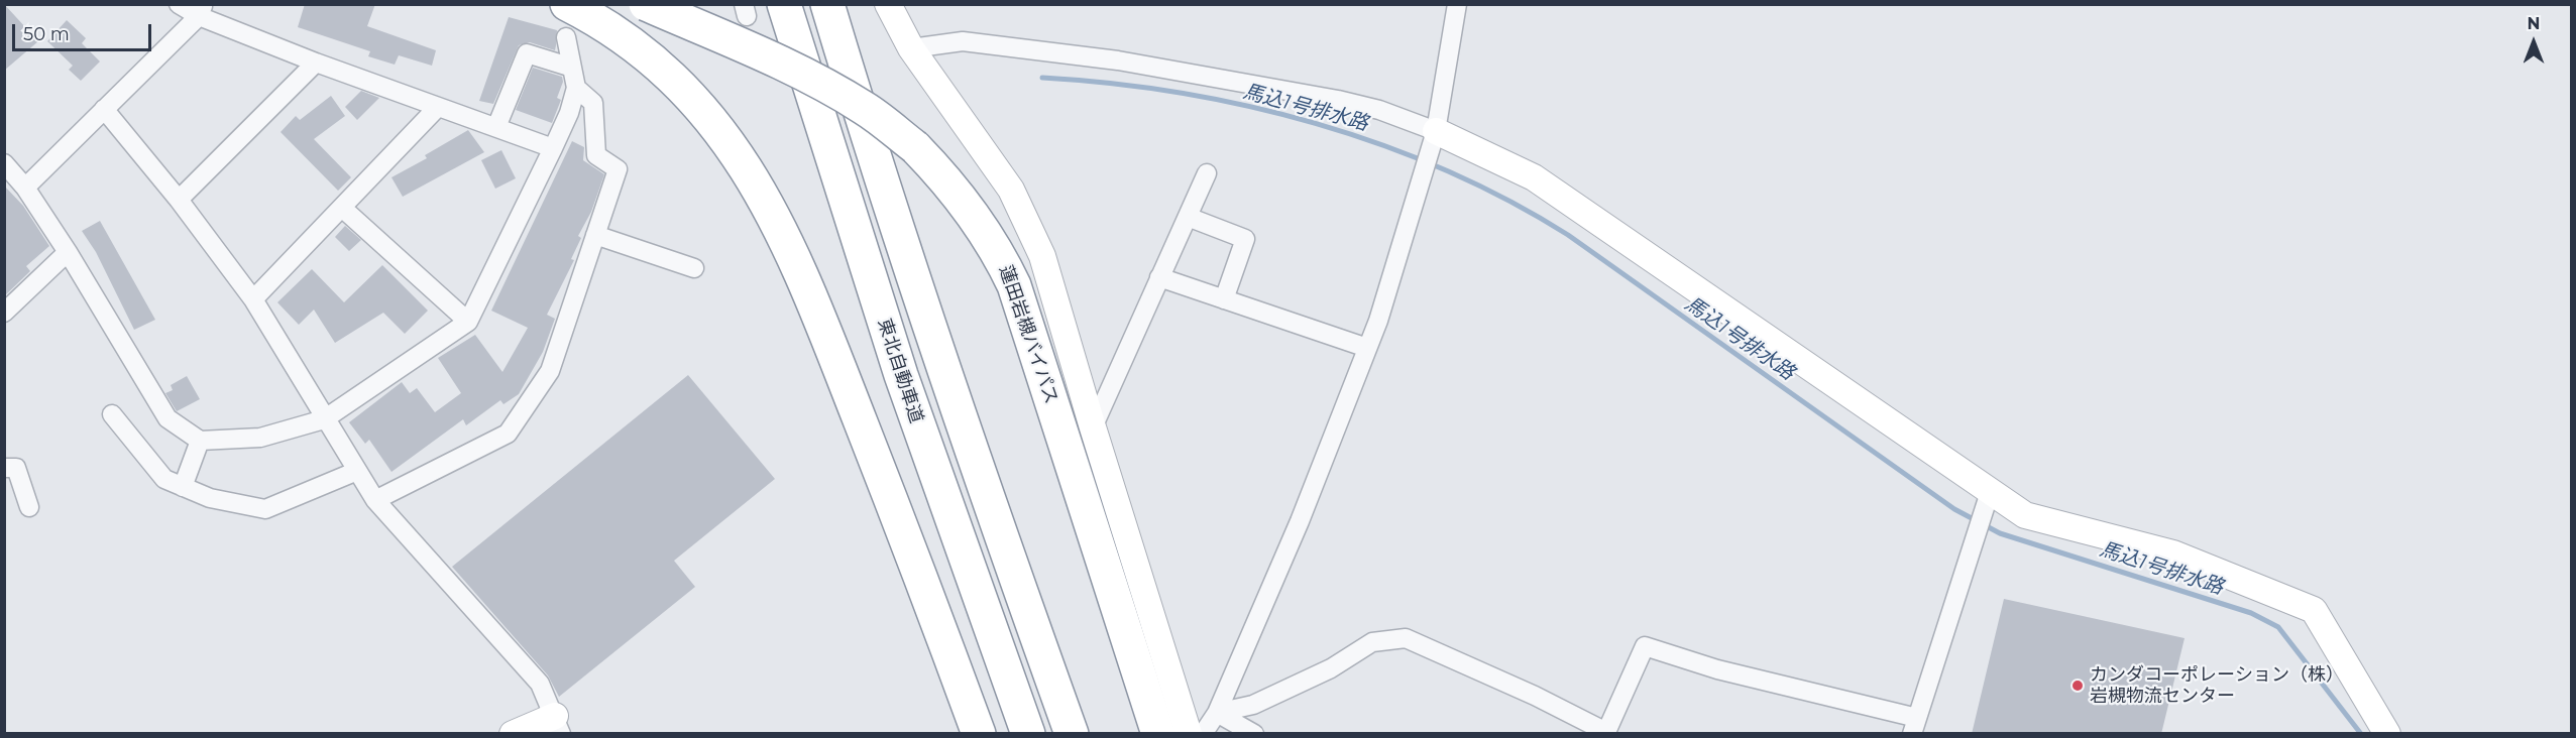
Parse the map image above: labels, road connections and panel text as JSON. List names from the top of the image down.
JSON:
{
  "streets": {
    "highway": ["蓮田岩槻バイパス", "東北自動車道"]
  },
  "water": ["馬込1号排水路"],
  "places": ["カンダコーポレーション（株） 岩槻物流センター"],
  "scale_bar": "50 m",
  "north": "top"
}
